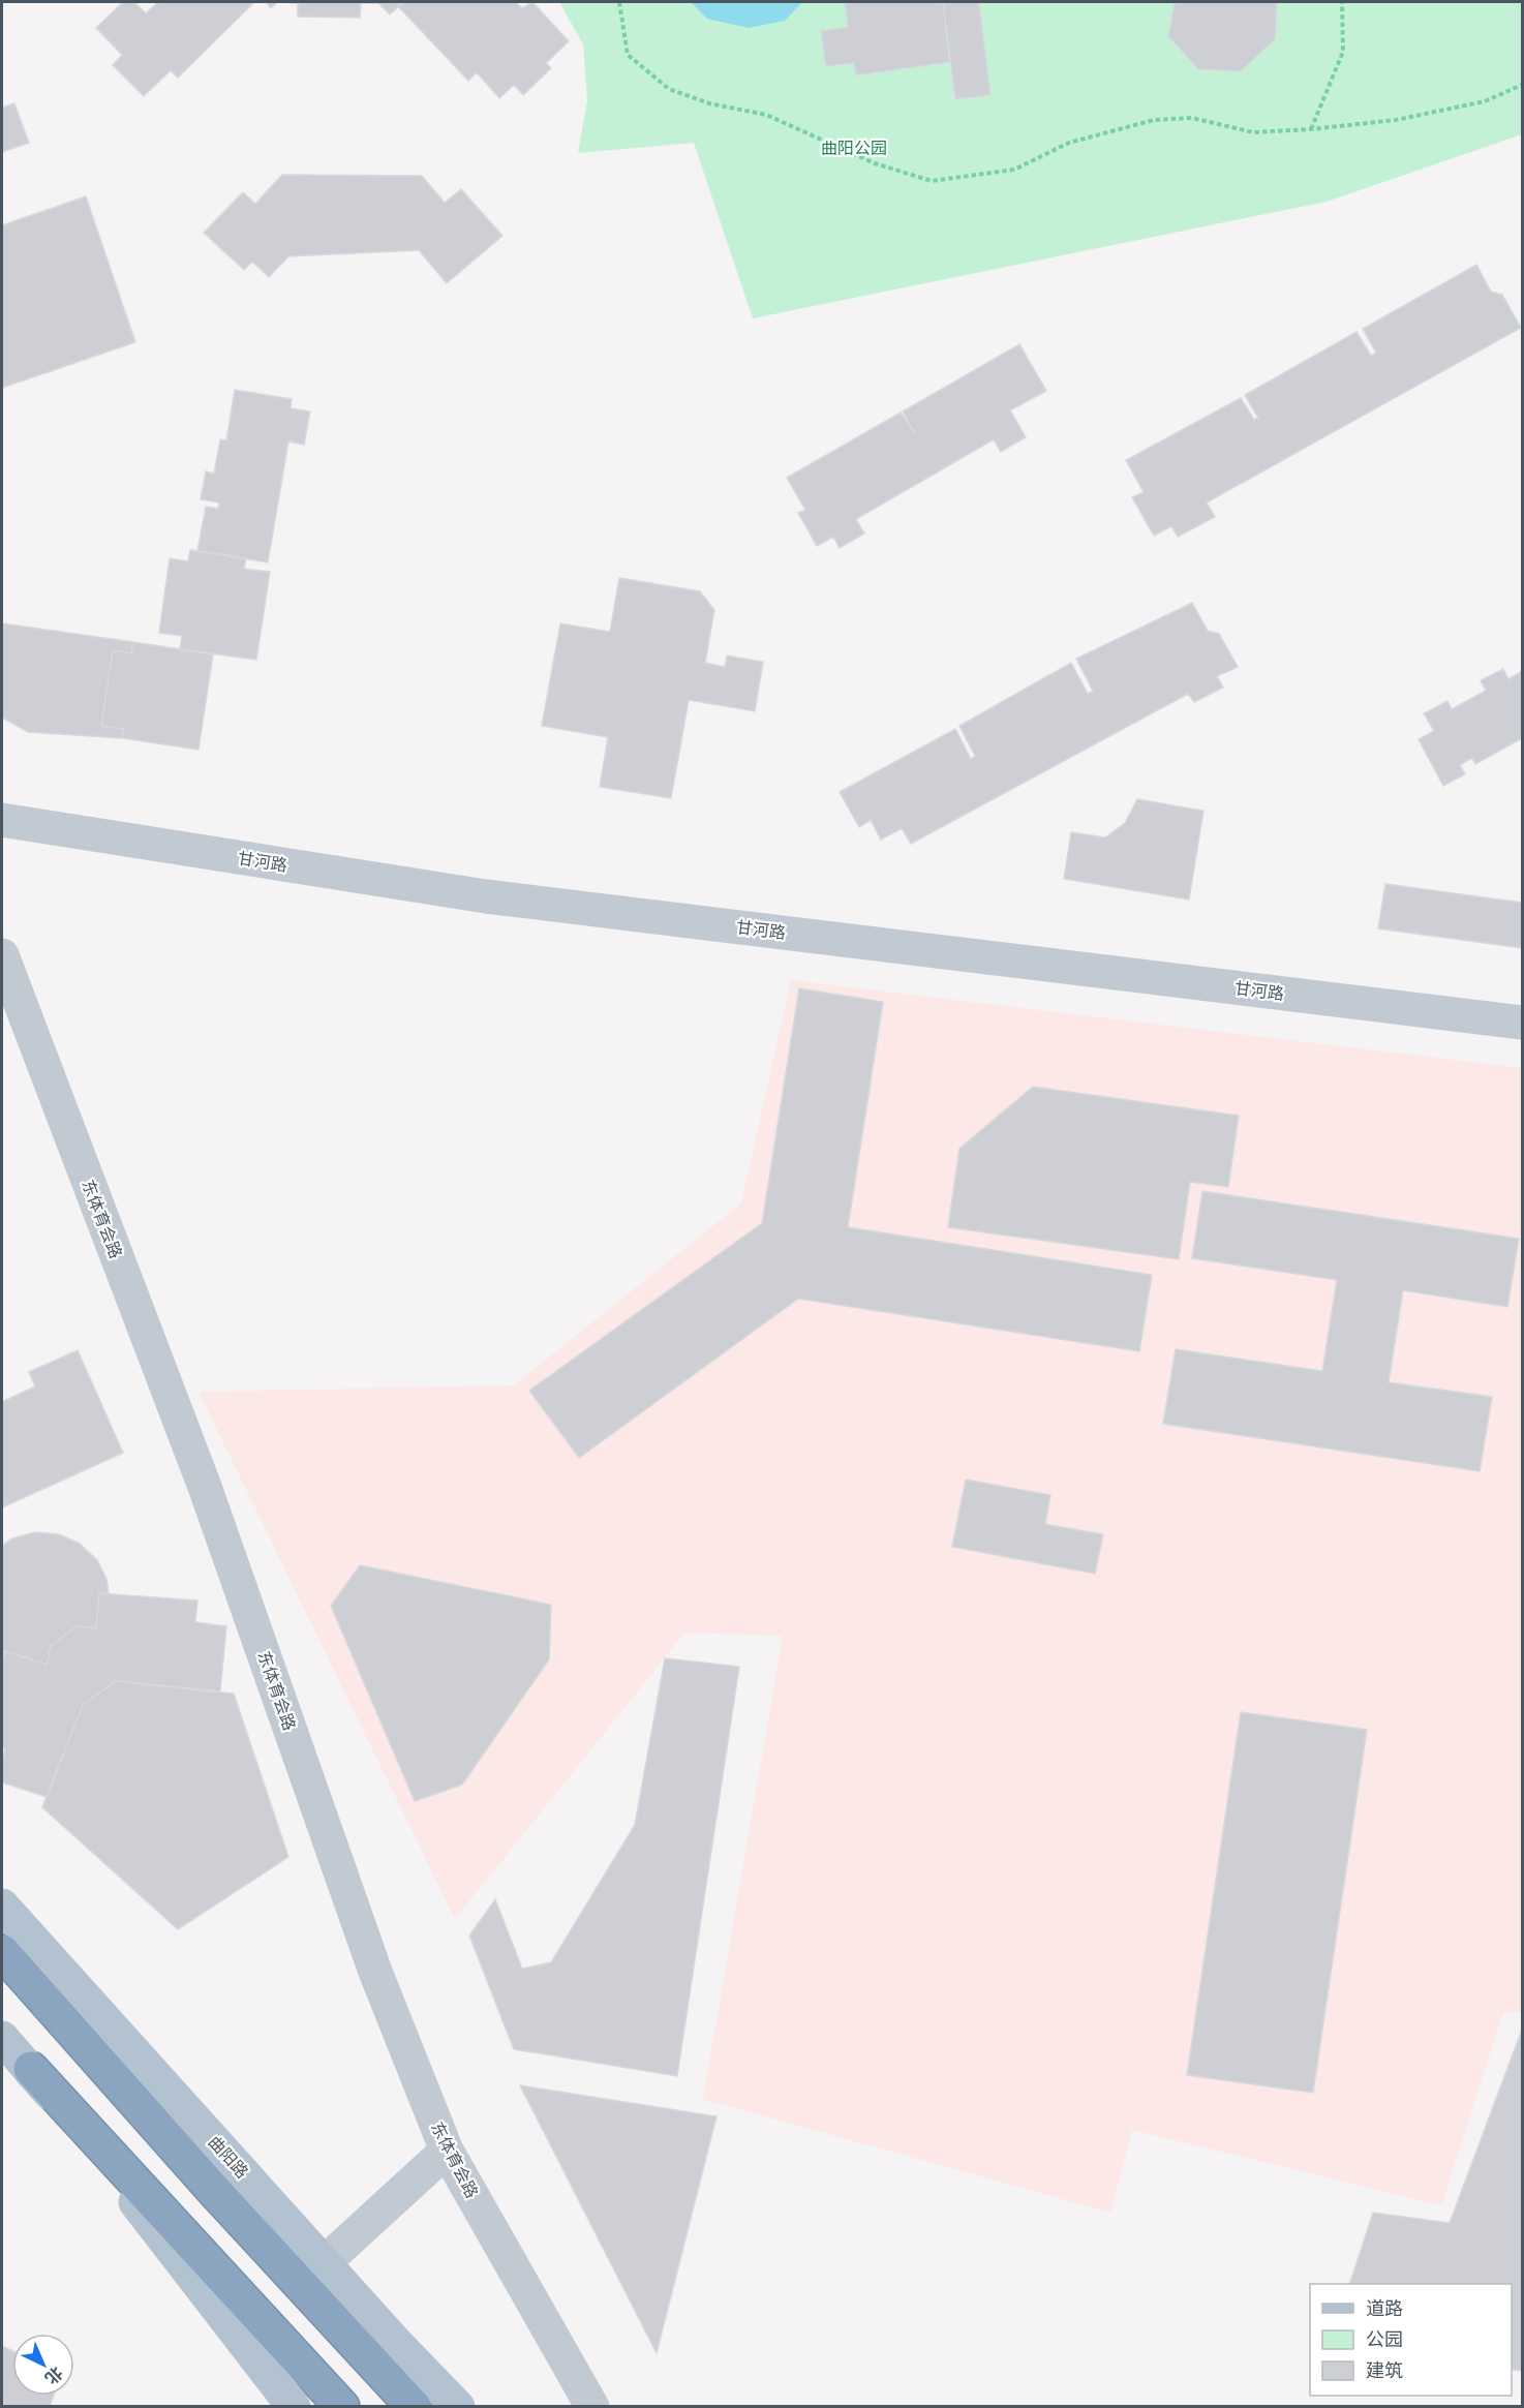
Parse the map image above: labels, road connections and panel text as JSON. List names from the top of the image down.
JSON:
{
  "streets": {
    "main road": ["曲阳路"],
    "street": ["甘河路", "东体育会路"]
  },
  "parks": ["曲阳公园"],
  "legend": ["道路", "公园", "建筑"],
  "north": "bottom right"
}
